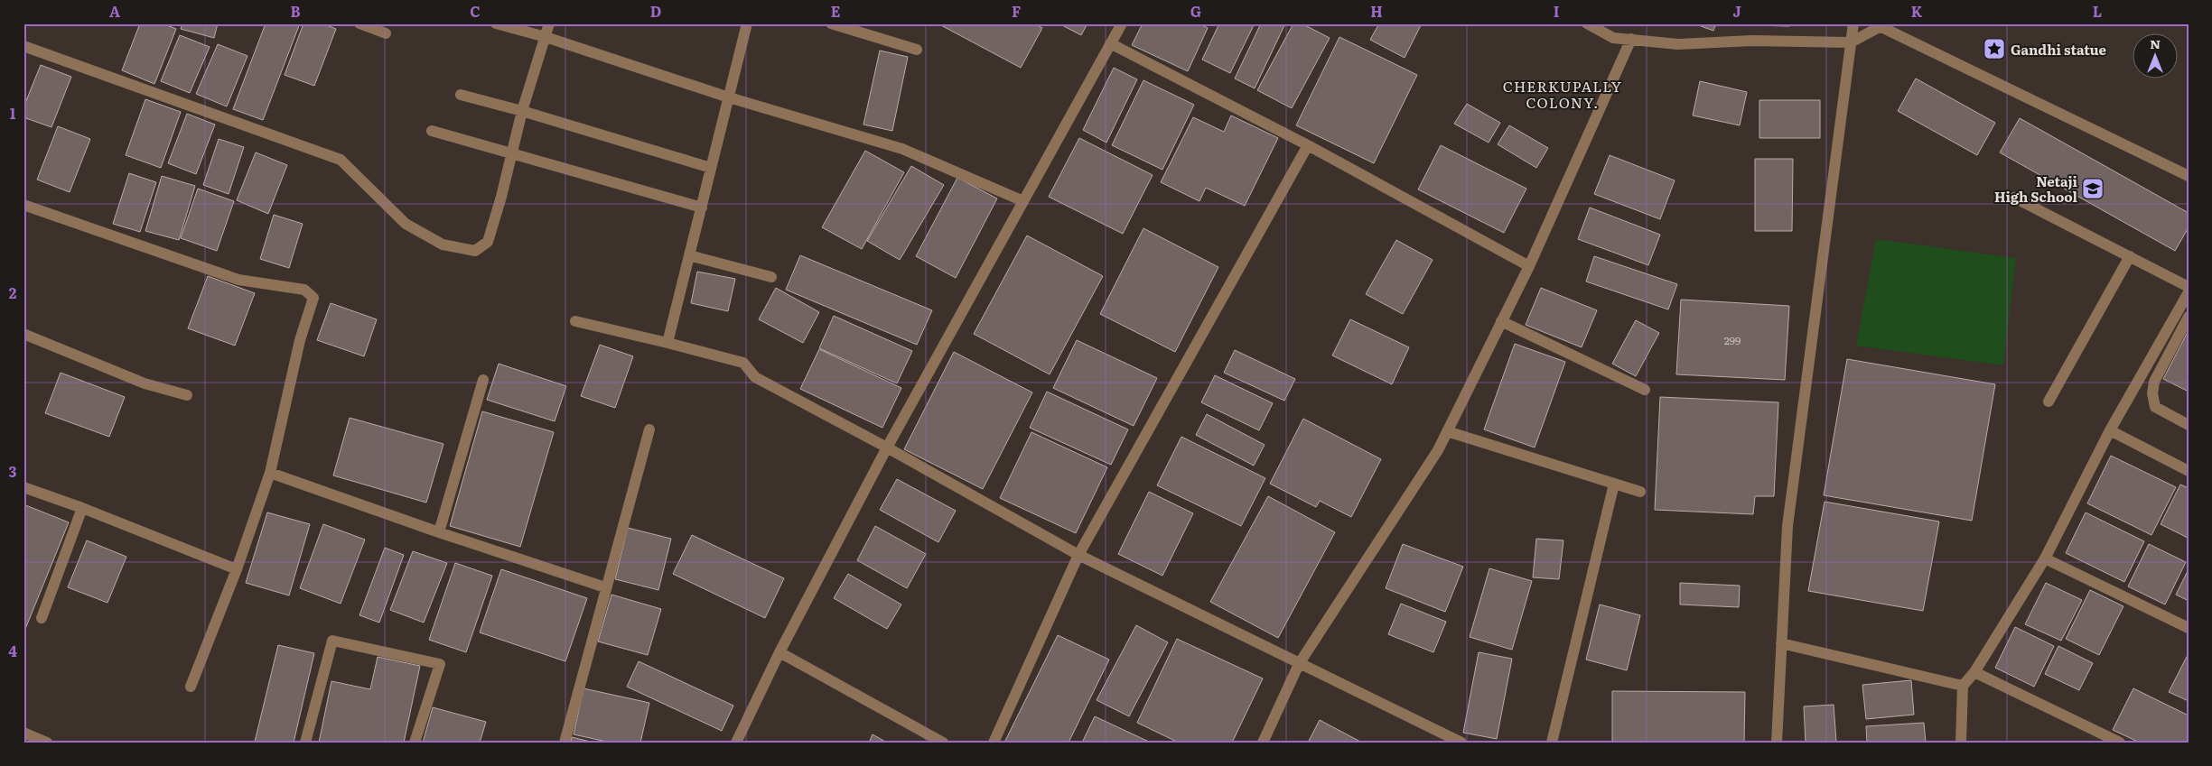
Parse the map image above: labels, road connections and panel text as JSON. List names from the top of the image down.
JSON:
{
  "districts": ["CHERKUPALLY COLONY."],
  "places": {
    "place": ["Gandhi statue"],
    "school or university": ["Netaji High School"]
  },
  "house_numbers": ["299"],
  "north": "top",
  "grid": {
    "columns": [
      "A",
      "B",
      "C",
      "D",
      "E",
      "F",
      "G",
      "H",
      "I",
      "J",
      "K",
      "L"
    ],
    "rows": [
      "1",
      "2",
      "3",
      "4"
    ]
  }
}
